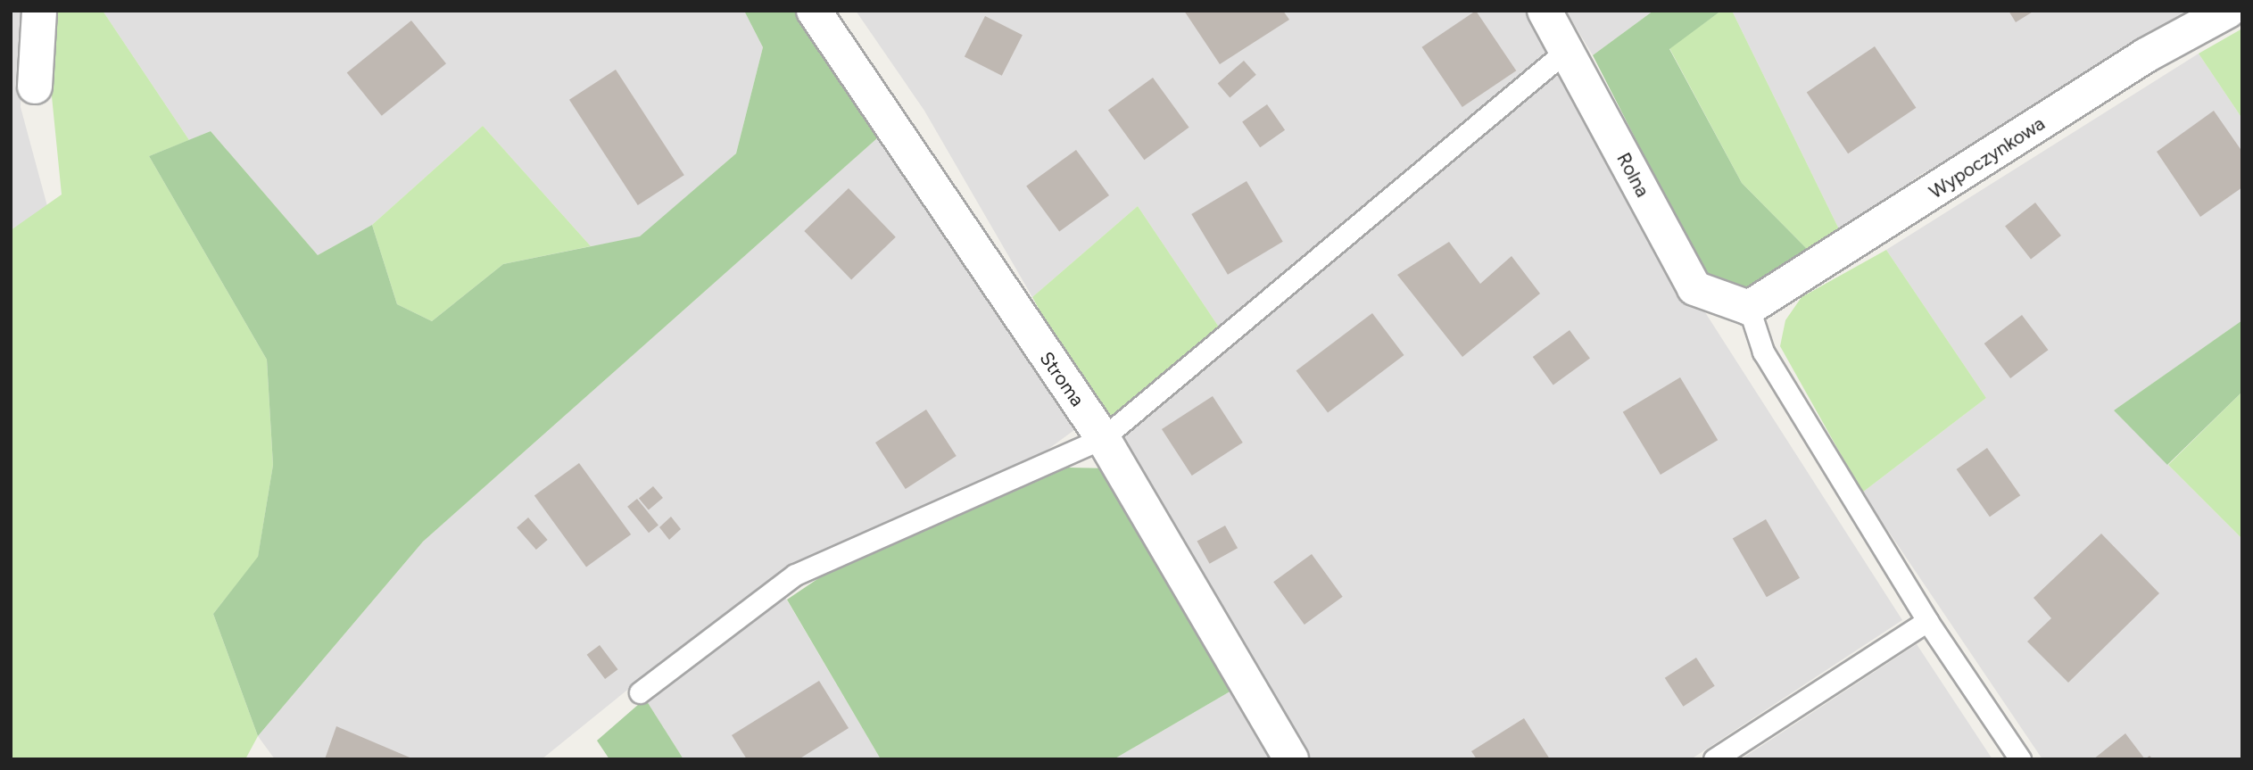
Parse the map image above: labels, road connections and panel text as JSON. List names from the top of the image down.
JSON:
{
  "streets": {
    "street": ["Wypoczynkowa", "Rolna", "Stroma"]
  },
  "crossings": [
    ["Wypoczynkowa", "Rolna"]
  ]
}
